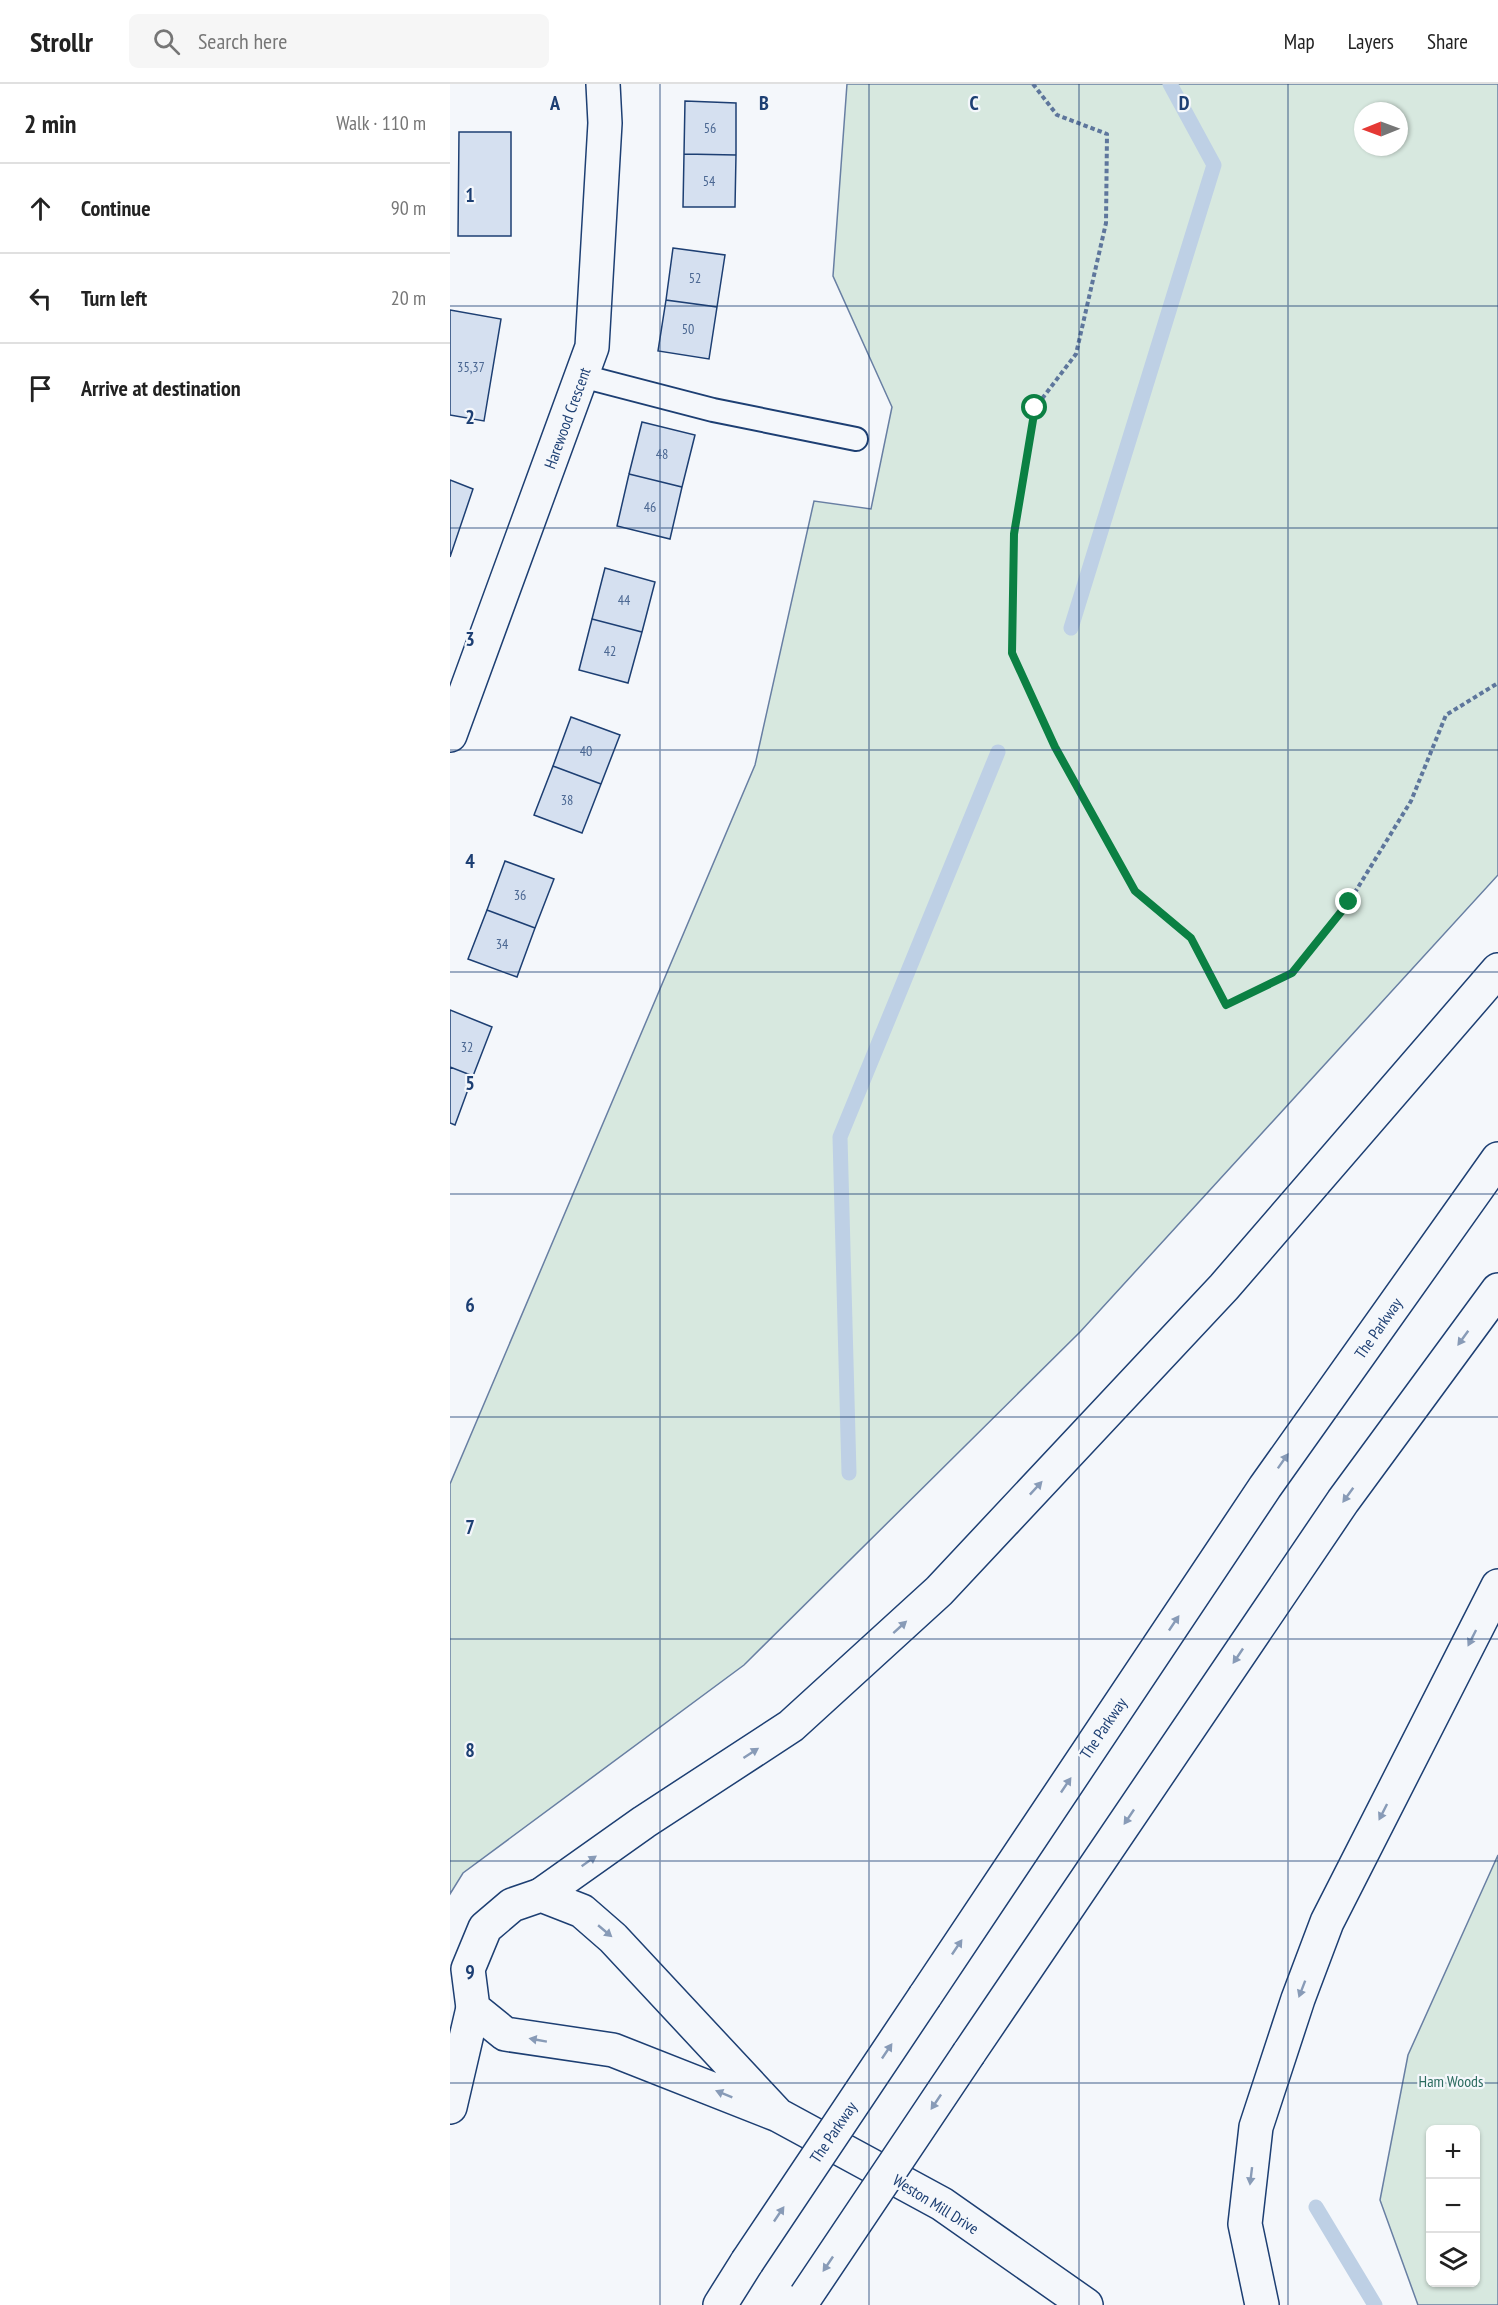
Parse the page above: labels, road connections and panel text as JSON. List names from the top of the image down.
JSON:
{
  "streets": {
    "main road": ["Harewood Crescent", "The Parkway", "Weston Mill Drive"]
  },
  "parks": ["Ham Woods"],
  "house_numbers": [
    "56",
    "54",
    "52",
    "50",
    "35,37",
    "48",
    "46",
    "44",
    "42",
    "40",
    "38",
    "36",
    "34",
    "32"
  ],
  "north": "left",
  "page": {
    "header": "Strollr",
    "search": "Search here",
    "nav": ["Map", "Layers", "Share"],
    "heading": ["2 min", "Walk · 110 m"],
    "list": [
      ["Continue", "90 m"],
      ["Turn left", "20 m"],
      "Arrive at destination"
    ],
    "map_buttons": ["+", "−"]
  },
  "grid": {
    "columns": [
      "A",
      "B",
      "C",
      "D"
    ],
    "rows": [
      "1",
      "2",
      "3",
      "4",
      "5",
      "6",
      "7",
      "8",
      "9"
    ]
  }
}
